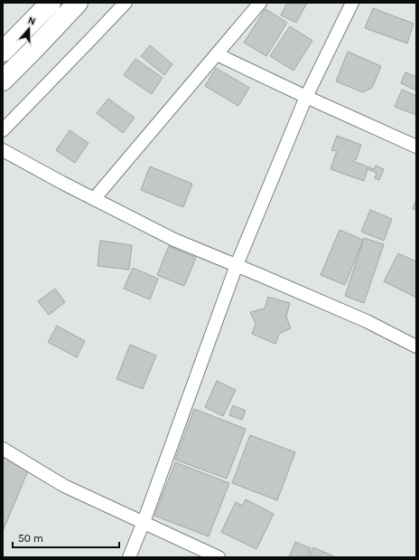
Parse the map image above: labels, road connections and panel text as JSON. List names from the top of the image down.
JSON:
{
  "scale_bar": "50 m",
  "north": "top"
}
